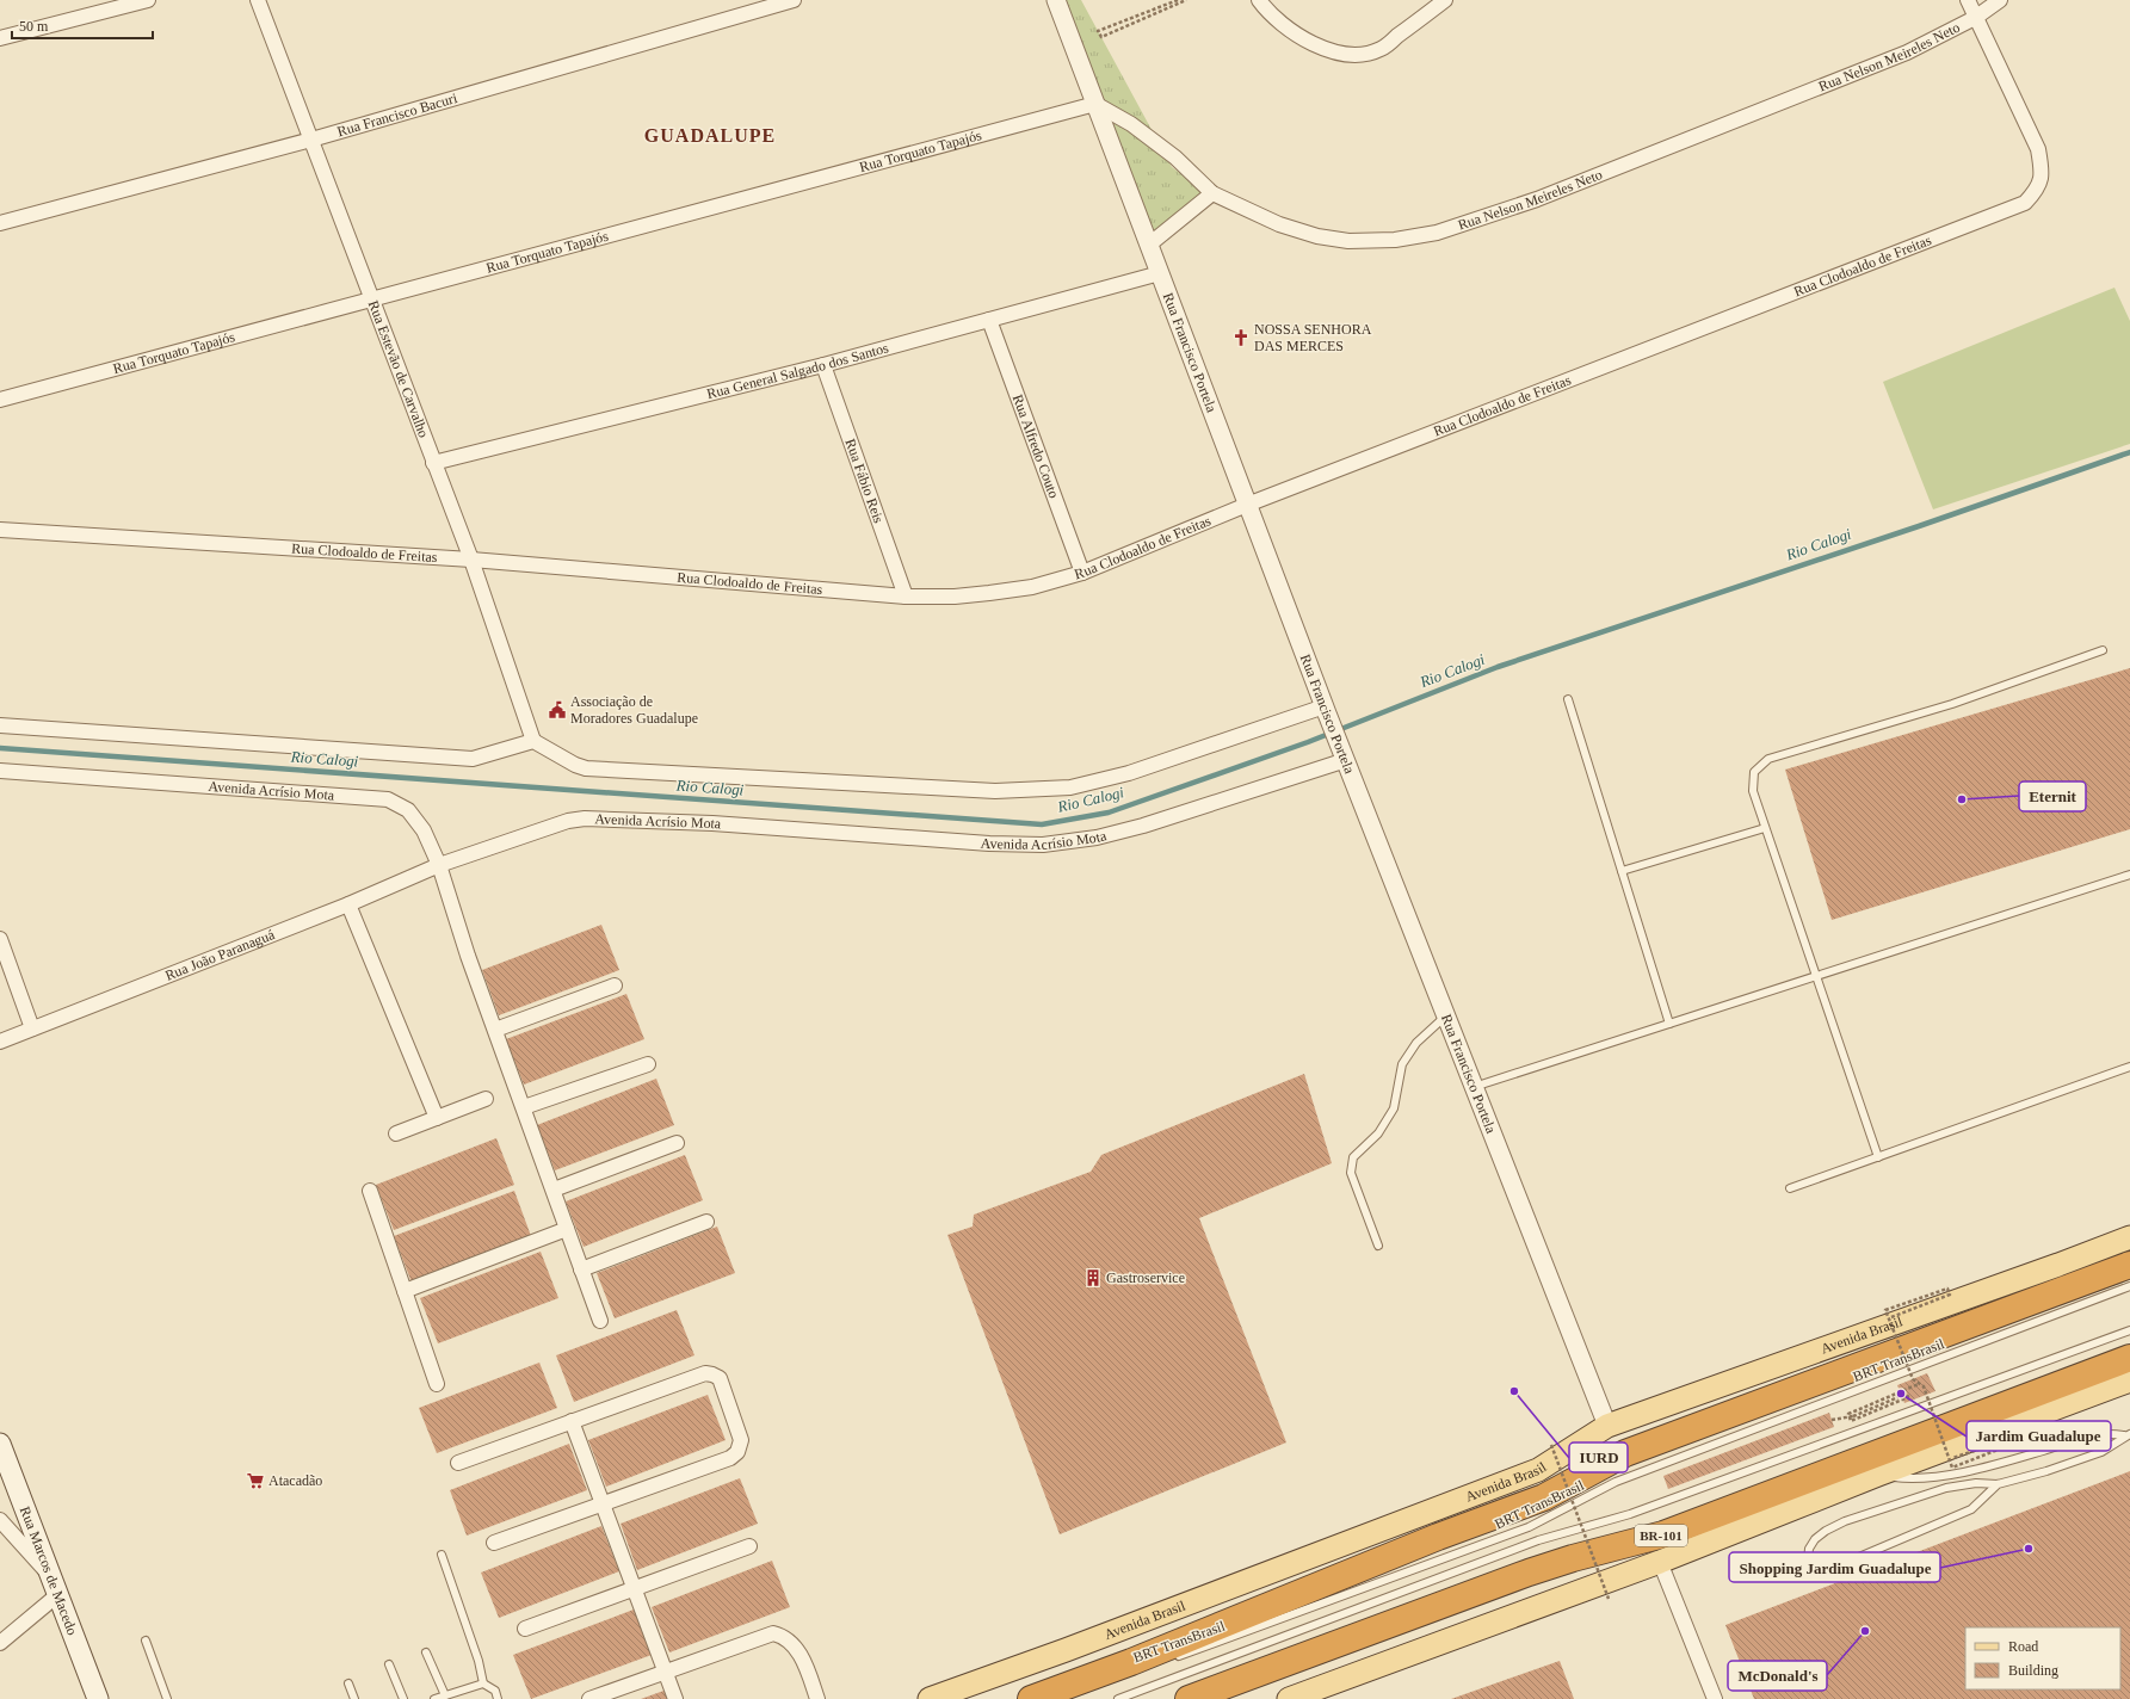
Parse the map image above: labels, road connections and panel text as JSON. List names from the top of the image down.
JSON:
{
  "streets": {
    "highway": ["Avenida Brasil", "BR-101"],
    "main road": ["Rua Marcos de Macedo"],
    "street": [
      "Rua Nelson Meireles Neto",
      "Rua Francisco Bacuri",
      "Rua Torquato Tapajós",
      "Rua Clodoaldo de Freitas",
      "Rua Francisco Portela",
      "Rua Estevão de Carvalho",
      "Rua General Salgado dos Santos",
      "Rua Alfredo Couto",
      "Rua Fábio Reis",
      "Avenida Acrísio Mota",
      "Rua João Paranaguá"
    ],
    "lane": ["BRT TransBrasil"]
  },
  "crossings": [
    ["Rua Nelson Meireles Neto", "Rua Torquato Tapajós"],
    ["Rua Nelson Meireles Neto", "Rua Clodoaldo de Freitas"],
    ["Rua Nelson Meireles Neto", "Rua Francisco Portela"],
    ["Rua Francisco Bacuri", "Rua Estevão de Carvalho"],
    ["Rua Torquato Tapajós", "Rua Francisco Portela"],
    ["Rua Torquato Tapajós", "Rua Estevão de Carvalho"],
    ["Rua Clodoaldo de Freitas", "Rua Francisco Portela"],
    ["Rua Clodoaldo de Freitas", "Rua Estevão de Carvalho"],
    ["Rua Clodoaldo de Freitas", "Rua Alfredo Couto"],
    ["Rua Clodoaldo de Freitas", "Rua Fábio Reis"],
    ["Rua Francisco Portela", "Rua General Salgado dos Santos"],
    ["Rua Francisco Portela", "Avenida Acrísio Mota"],
    ["Rua Francisco Portela", "Avenida Brasil"],
    ["Rua Estevão de Carvalho", "Rua General Salgado dos Santos"],
    ["Rua General Salgado dos Santos", "Rua Alfredo Couto"],
    ["Rua General Salgado dos Santos", "Rua Fábio Reis"],
    ["Avenida Acrísio Mota", "Rua João Paranaguá"]
  ],
  "districts": ["GUADALUPE"],
  "water": ["Rio Calogi"],
  "places": {
    "church": ["NOSSA SENHORA DAS MERCES"],
    "public building": ["Associação de Moradores Guadalupe"],
    "other": [
      "Eternit",
      "IURD",
      "Jardim Guadalupe",
      "Shopping Jardim Guadalupe",
      "McDonald's"
    ],
    "building": ["Gastroservice"],
    "supermarket": ["Atacadão"]
  },
  "legend": ["Road", "Building"],
  "scale_bar": "50 m"
}
